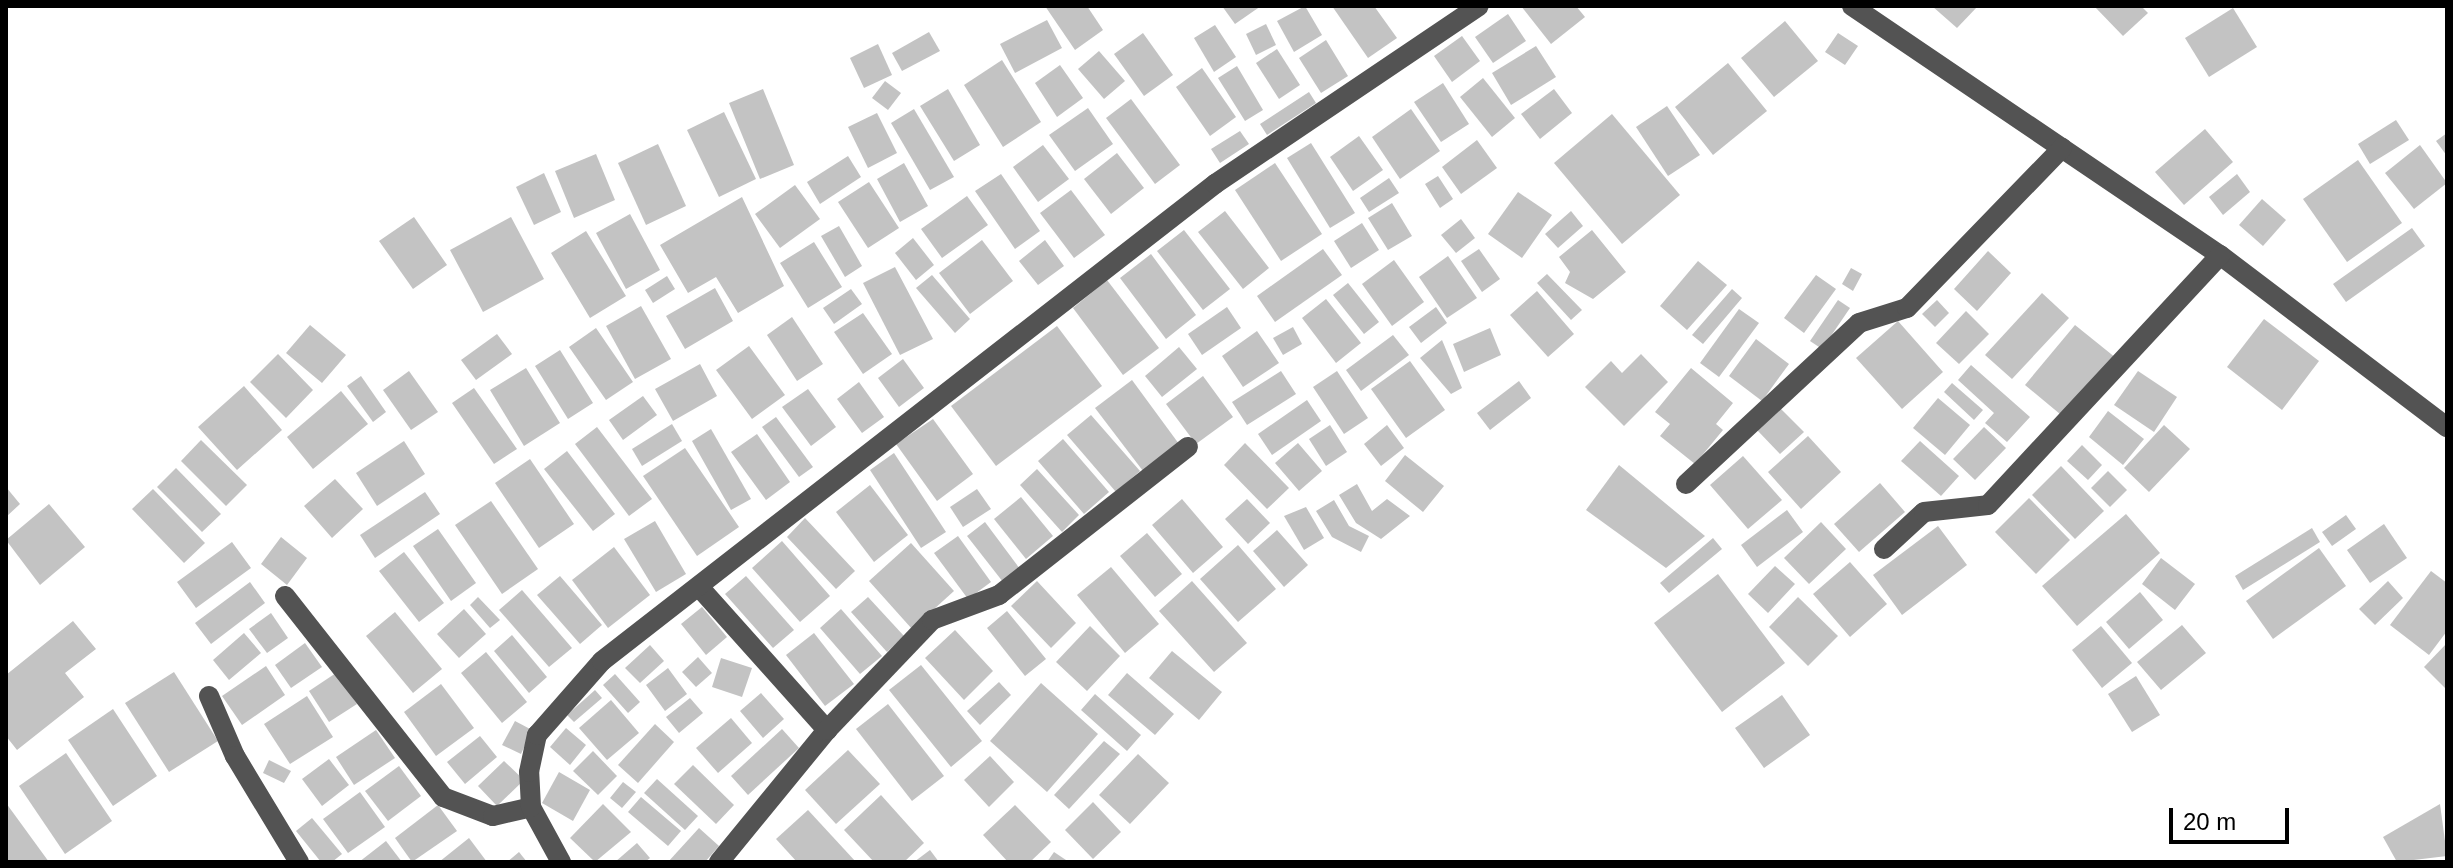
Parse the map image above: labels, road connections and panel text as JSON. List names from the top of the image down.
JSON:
{
  "scale_bar": "20 m"
}
